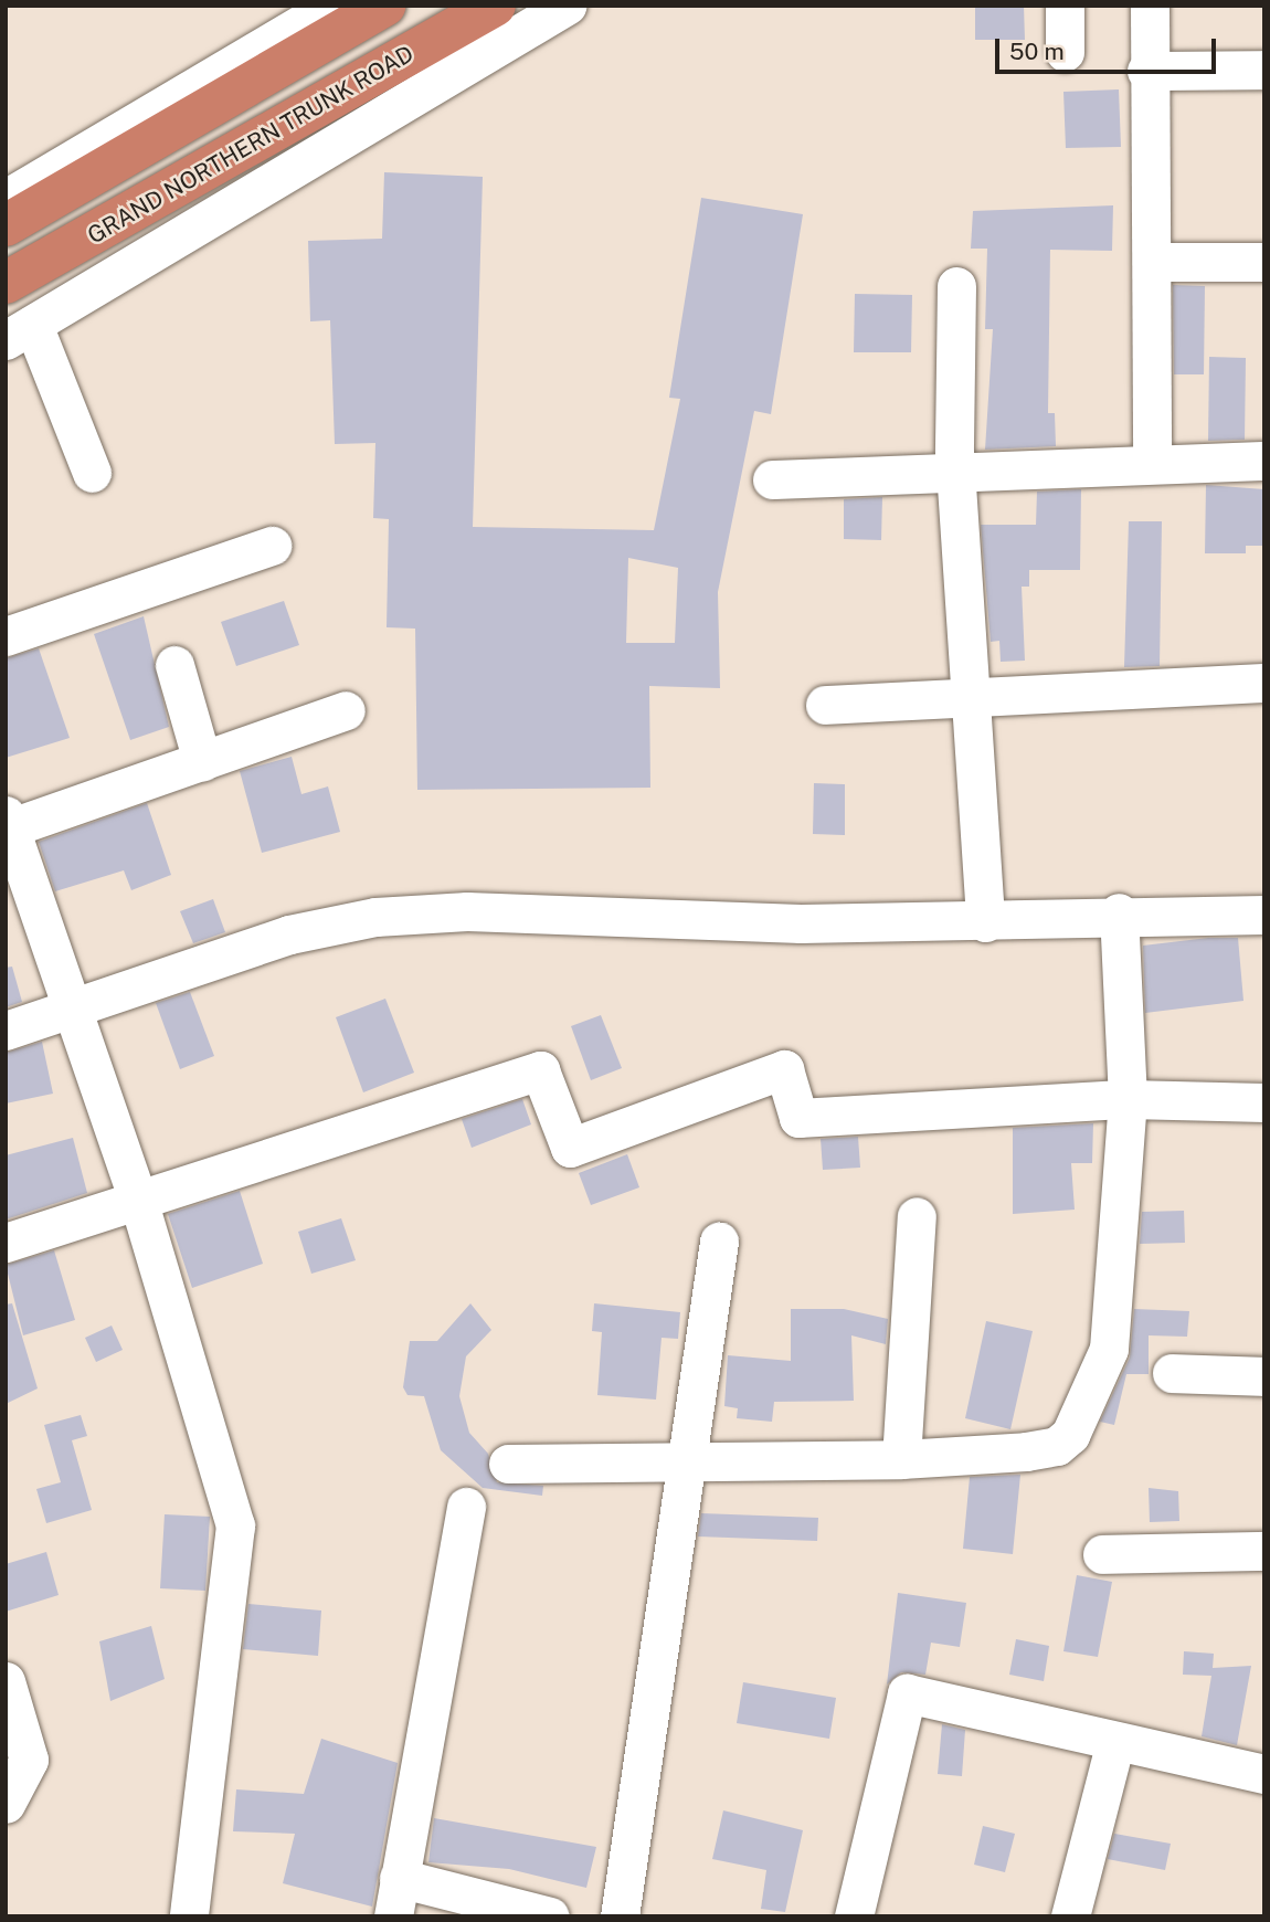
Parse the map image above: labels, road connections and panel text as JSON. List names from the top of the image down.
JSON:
{
  "streets": {
    "highway": ["GRAND NORTHERN TRUNK ROAD"]
  },
  "scale_bar": "50 m"
}
